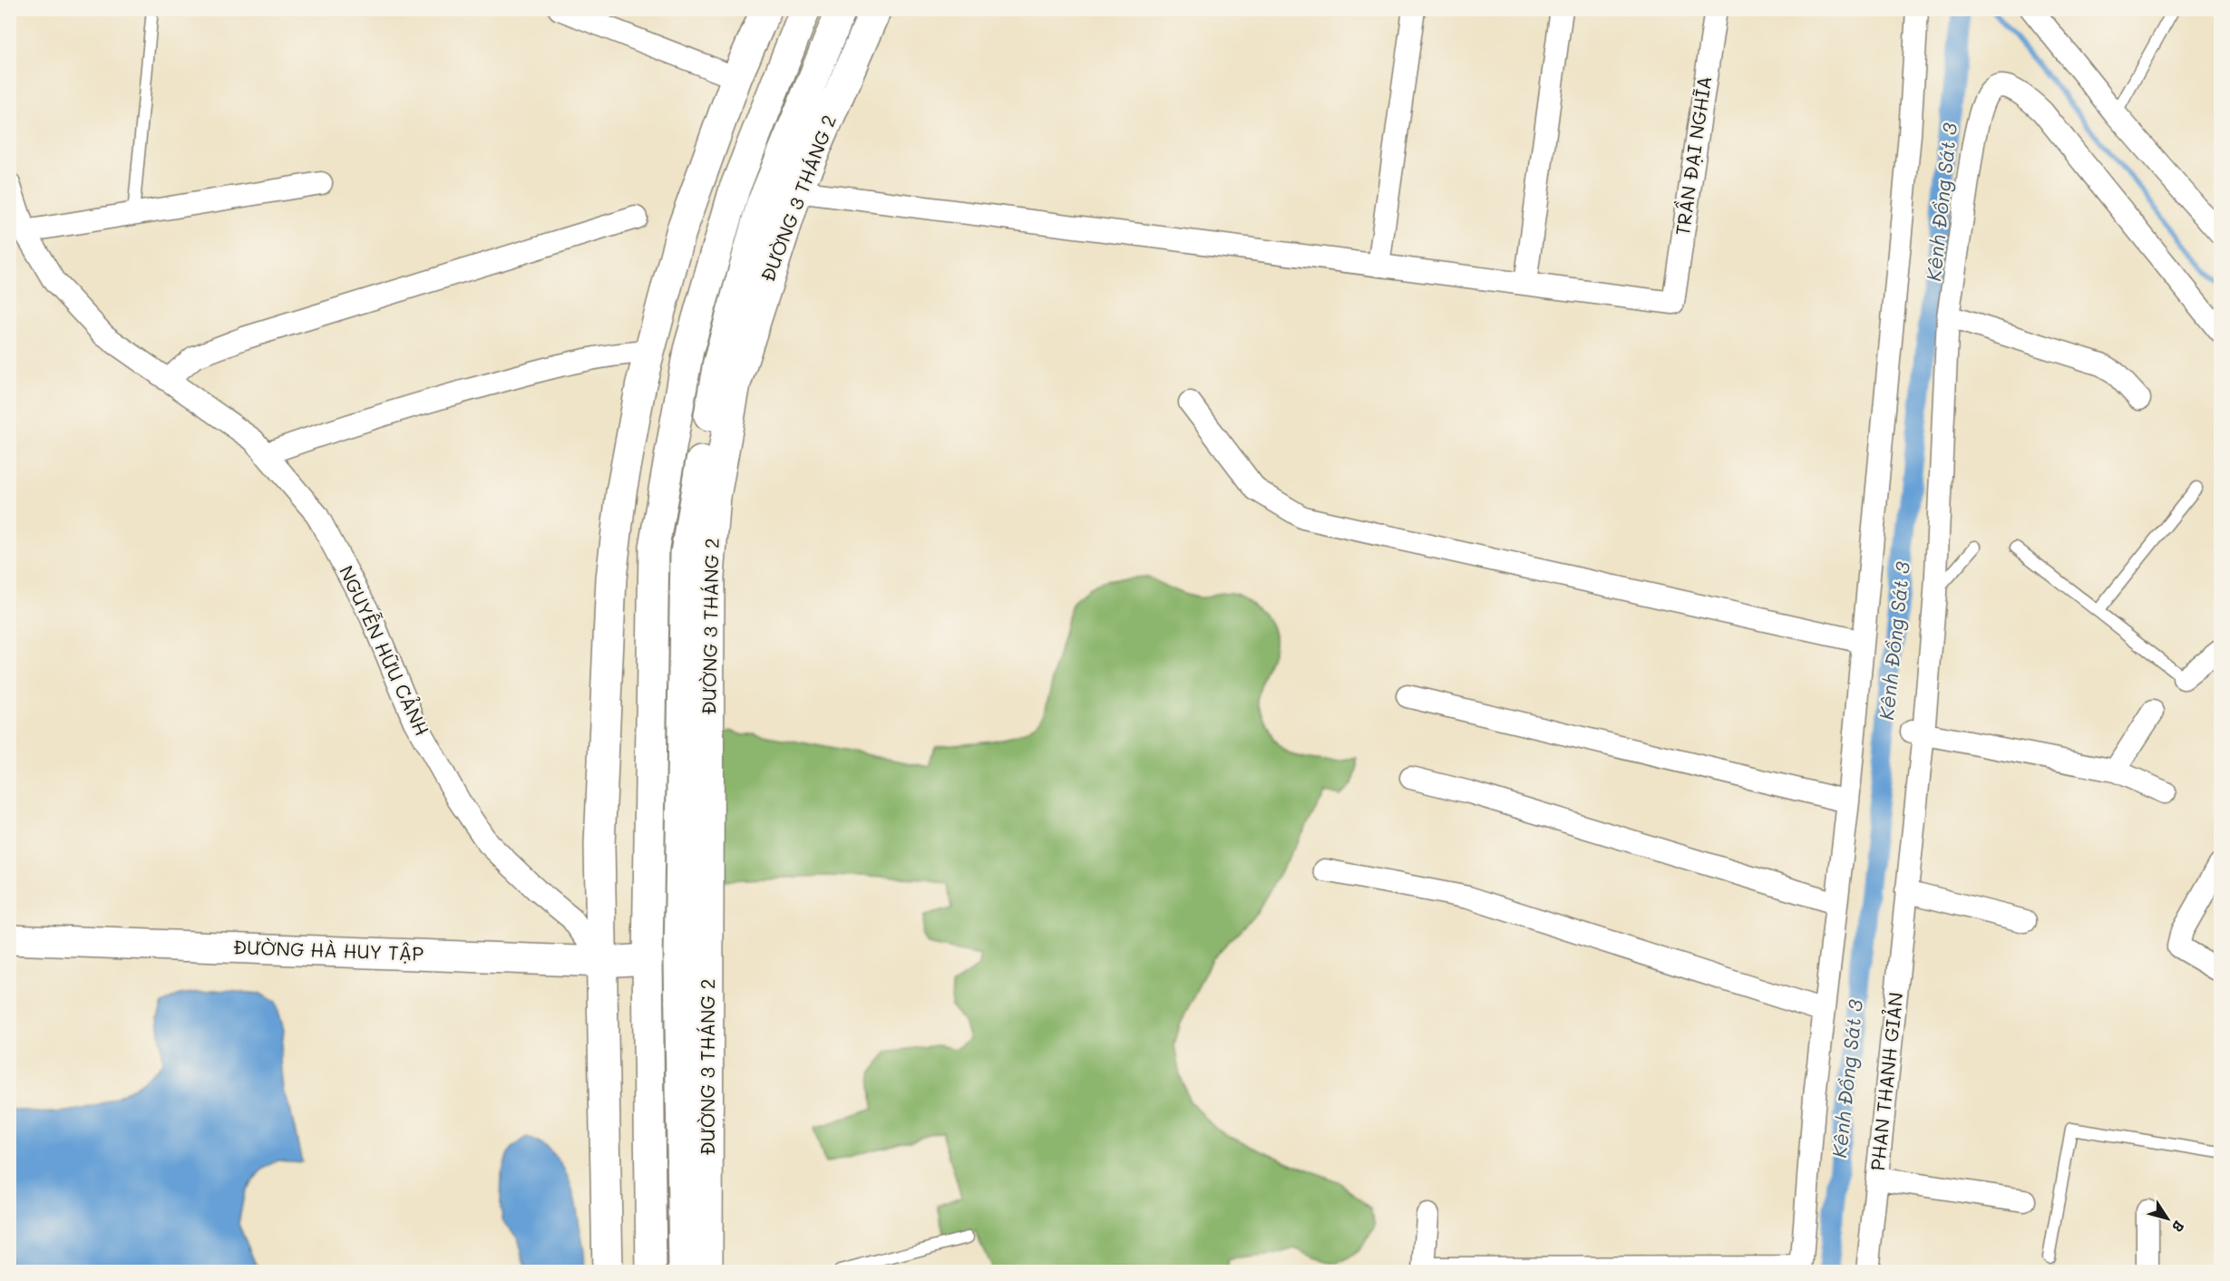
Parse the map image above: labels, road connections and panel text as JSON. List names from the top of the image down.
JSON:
{
  "streets": {
    "main road": ["ĐƯỜNG 3 THÁNG 2", "ĐƯỜNG HÀ HUY TẬP"],
    "street": ["TRẦN ĐẠI NGHĨA", "NGUYỄN HỮU CẢNH", "PHAN THANH GIẢN"]
  },
  "crossings": [
    ["ĐƯỜNG 3 THÁNG 2", "ĐƯỜNG HÀ HUY TẬP"],
    ["NGUYỄN HỮU CẢNH", "ĐƯỜNG HÀ HUY TẬP"]
  ],
  "water": ["Kênh Đồng Sát 3"],
  "north": "bottom right"
}
